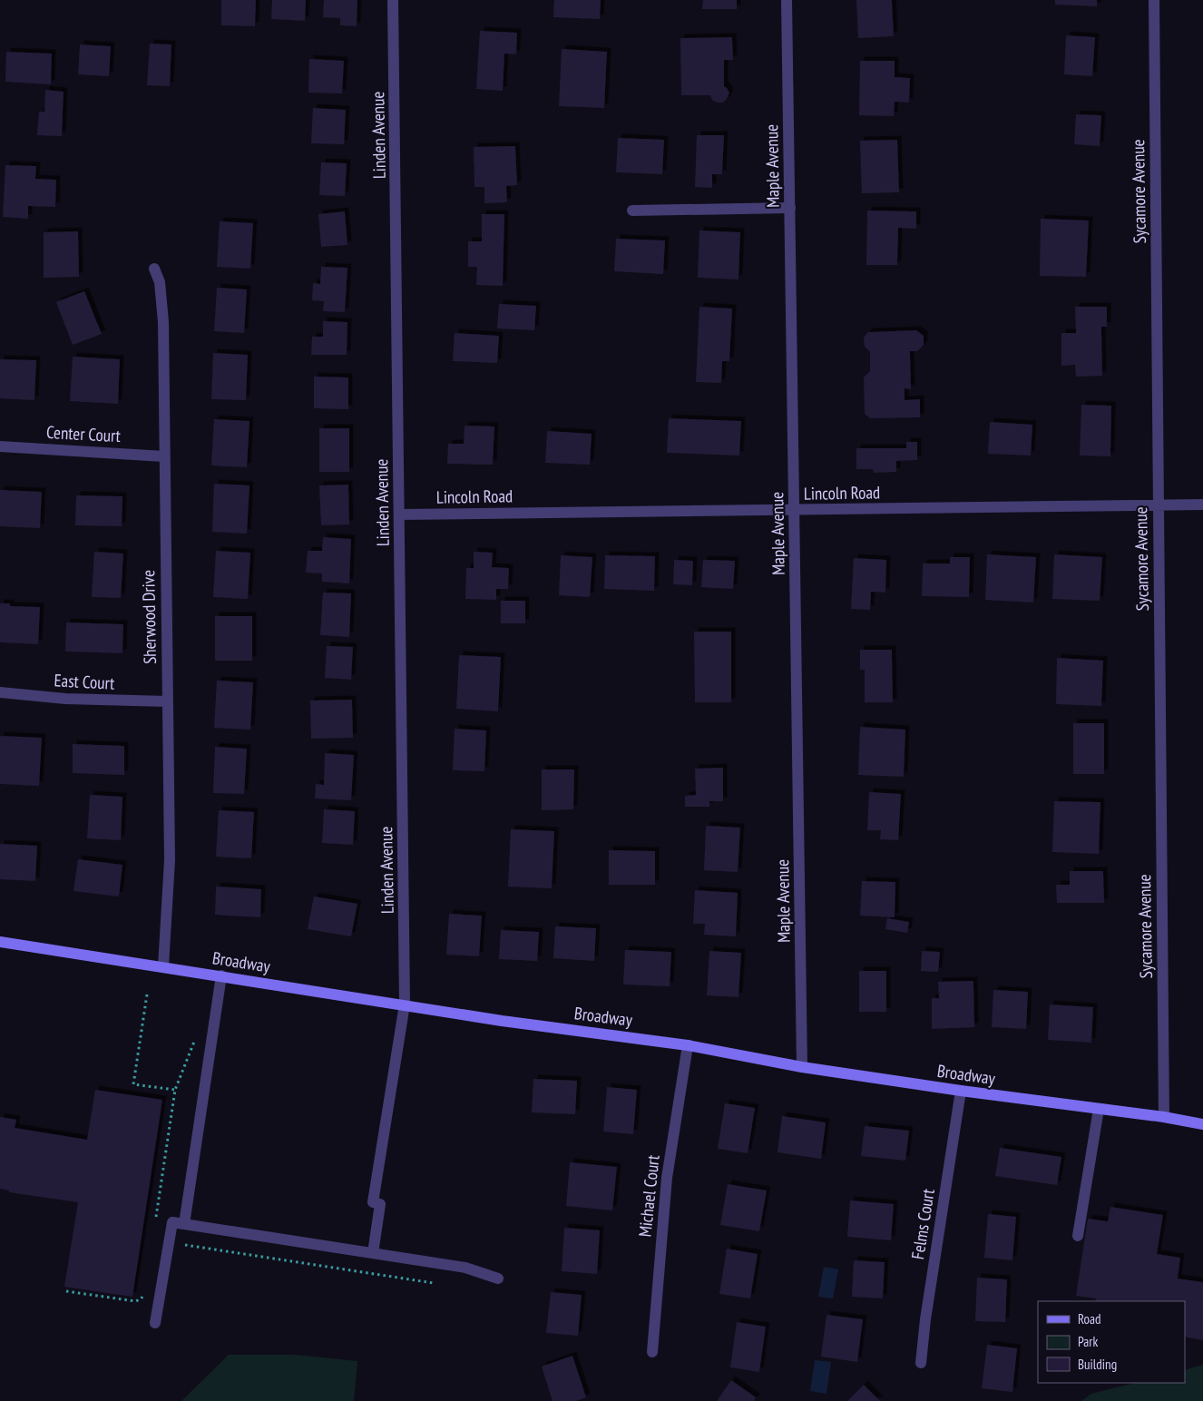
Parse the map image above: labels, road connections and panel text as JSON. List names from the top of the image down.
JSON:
{
  "streets": {
    "main road": ["Broadway"],
    "street": [
      "Linden Avenue",
      "Maple Avenue",
      "Sycamore Avenue",
      "Center Court",
      "Lincoln Road",
      "Sherwood Drive",
      "East Court",
      "Michael Court",
      "Felms Court"
    ]
  },
  "crossings": [
    ["Linden Avenue", "Lincoln Road"],
    ["Linden Avenue", "Broadway"],
    ["Maple Avenue", "Lincoln Road"],
    ["Maple Avenue", "Broadway"],
    ["Sycamore Avenue", "Lincoln Road"],
    ["Sycamore Avenue", "Broadway"],
    ["Center Court", "Sherwood Drive"],
    ["Sherwood Drive", "East Court"],
    ["Sherwood Drive", "Broadway"],
    ["Broadway", "Michael Court"],
    ["Broadway", "Felms Court"]
  ],
  "legend": ["Road", "Park", "Building"]
}
